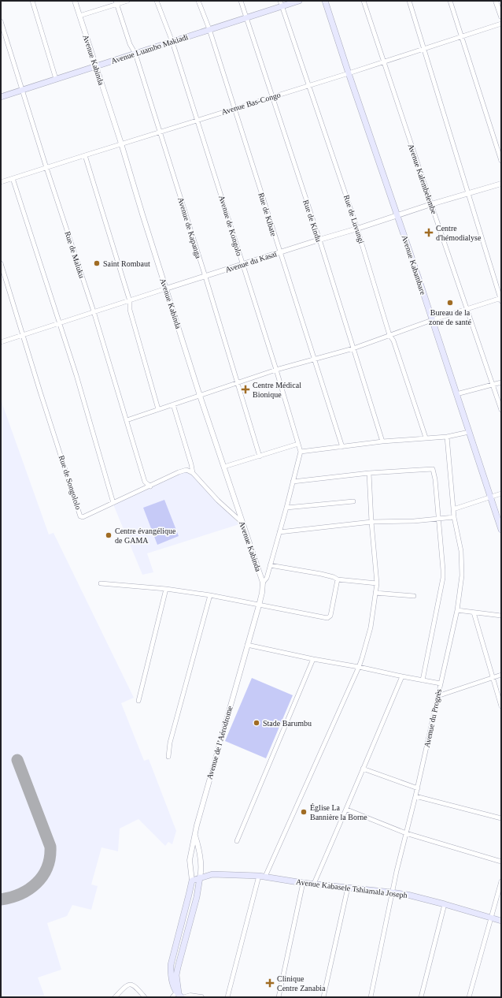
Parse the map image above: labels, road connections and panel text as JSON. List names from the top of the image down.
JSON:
{
  "streets": {
    "main road": [
      "Avenue Luambo Makiadi",
      "Avenue Kabambare",
      "Avenue de l’Aérodrome",
      "Avenue Kabasele Tshiamala Joseph"
    ],
    "street": [
      "Avenue Kabinda",
      "Avenue Bas-Congo",
      "Avenue Kalembelembe",
      "Rue de Kibate",
      "Rue de Luvungi",
      "Rue de Kindu",
      "Avenue de Kongolo",
      "Avenue de Kapanga",
      "Rue de Maluku",
      "Avenue du Kasaï",
      "Rue de Songololo",
      "Avenue du Progrès"
    ]
  },
  "crossings": [
    ["Avenue Luambo Makiadi", "Avenue Kabinda"],
    ["Avenue Luambo Makiadi", "Rue de Kibate"],
    ["Avenue Luambo Makiadi", "Rue de Luvungi"],
    ["Avenue Luambo Makiadi", "Rue de Kindu"],
    ["Avenue Luambo Makiadi", "Avenue de Kongolo"],
    ["Avenue Luambo Makiadi", "Avenue de Kapanga"],
    ["Avenue Luambo Makiadi", "Rue de Maluku"],
    ["Avenue Kabinda", "Avenue Bas-Congo"],
    ["Avenue Kabinda", "Avenue du Kasaï"],
    ["Avenue Kabinda", "Avenue de l’Aérodrome"],
    ["Avenue Bas-Congo", "Avenue Kalembelembe"],
    ["Avenue Bas-Congo", "Rue de Kibate"],
    ["Avenue Bas-Congo", "Rue de Luvungi"],
    ["Avenue Bas-Congo", "Rue de Kindu"],
    ["Avenue Bas-Congo", "Avenue de Kongolo"],
    ["Avenue Bas-Congo", "Avenue de Kapanga"],
    ["Avenue Bas-Congo", "Rue de Maluku"],
    ["Avenue Bas-Congo", "Avenue Kabambare"],
    ["Avenue Kalembelembe", "Avenue du Kasaï"],
    ["Rue de Kibate", "Avenue du Kasaï"],
    ["Rue de Luvungi", "Avenue du Kasaï"],
    ["Rue de Kindu", "Avenue du Kasaï"],
    ["Avenue de Kongolo", "Avenue du Kasaï"],
    ["Avenue de Kapanga", "Avenue du Kasaï"],
    ["Rue de Maluku", "Avenue du Kasaï"],
    ["Rue de Maluku", "Rue de Songololo"],
    ["Avenue du Kasaï", "Avenue Kabambare"],
    ["Avenue du Kasaï", "Rue de Songololo"],
    ["Avenue du Progrès", "Avenue Kabasele Tshiamala Joseph"]
  ],
  "places": {
    "health": ["Centre d'hémodialyse", "Centre Médical Bionique", "Clinique Centre Zanabia"],
    "other": [
      "Saint Rombaut",
      "Bureau de la zone de santé",
      "Centre évangélique de GAMA",
      "Stade Barumbu",
      "Église La Bannière la Borne"
    ]
  }
}
